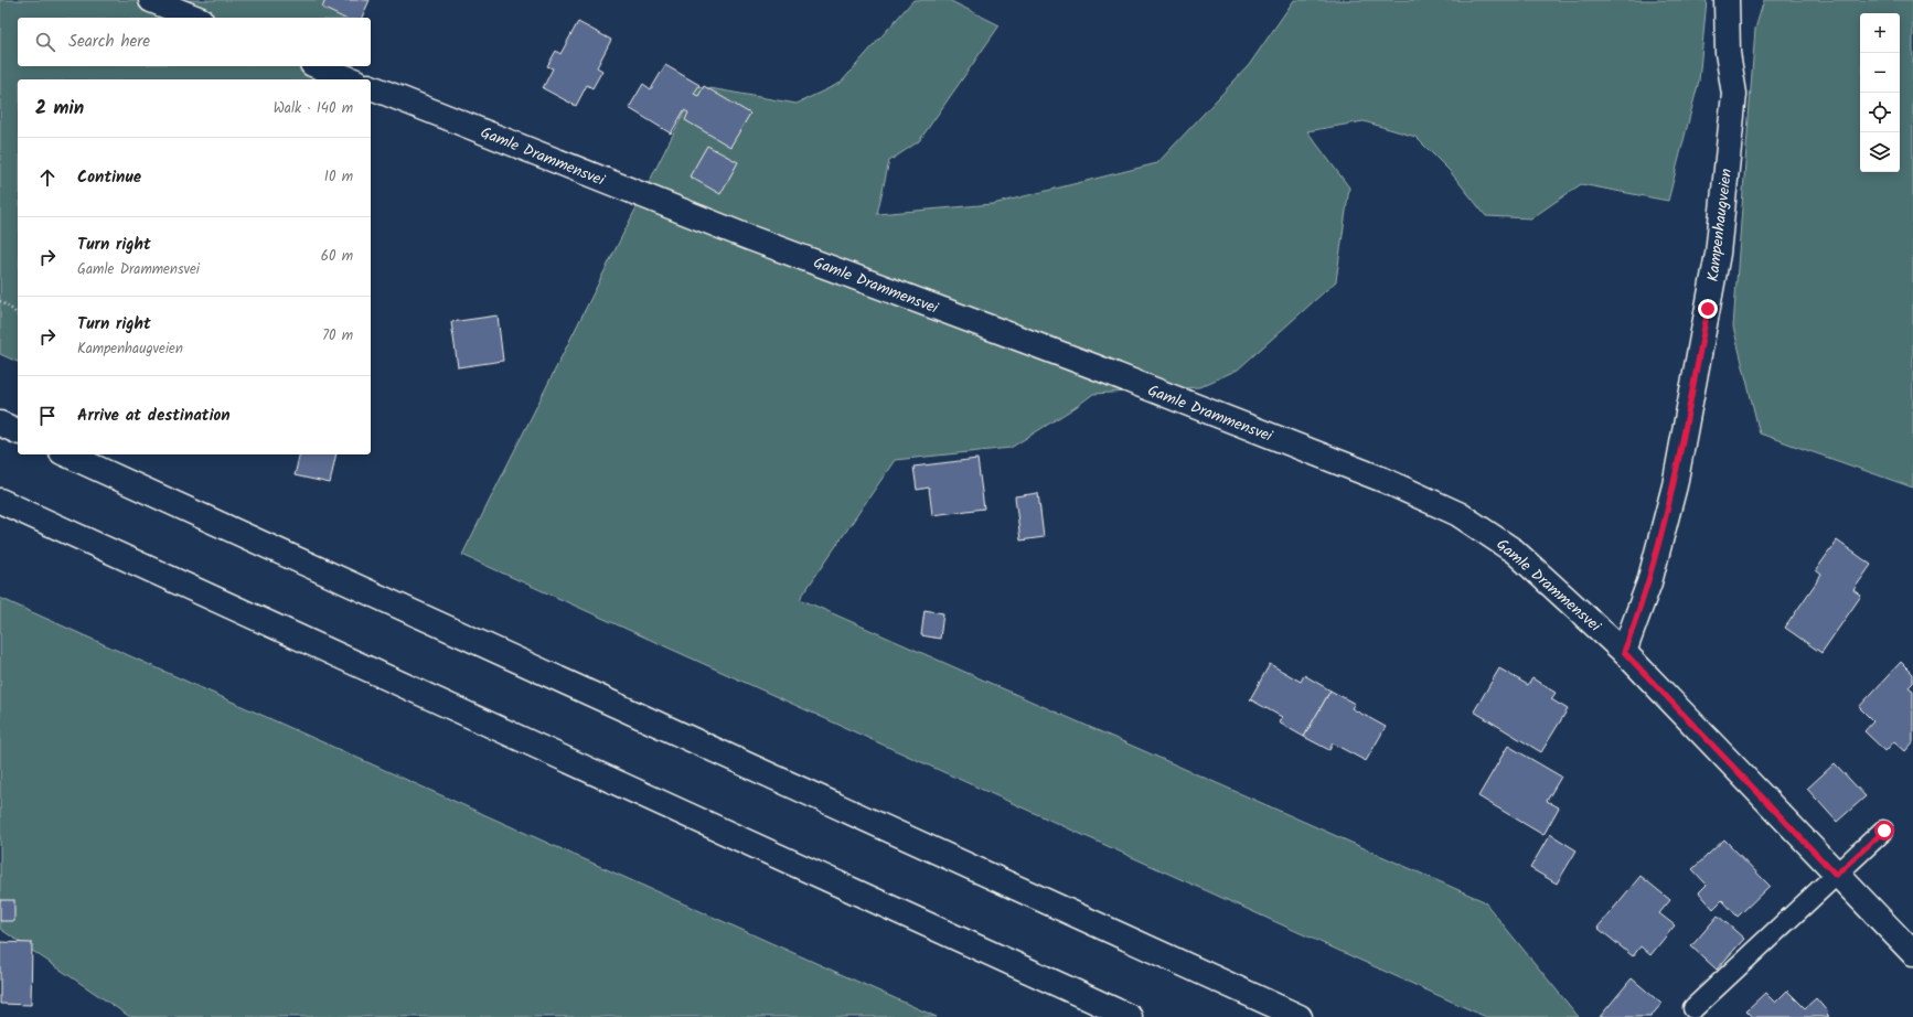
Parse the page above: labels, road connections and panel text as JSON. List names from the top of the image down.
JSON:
{
  "streets": {
    "main road": ["Gamle Drammensvei", "Kampenhaugveien"]
  },
  "crossings": [
    ["Gamle Drammensvei", "Kampenhaugveien"]
  ],
  "page": {
    "map_buttons": ["+", "−"],
    "search": "Search here",
    "heading": ["2 min", "Walk · 140 m"],
    "list": [
      ["Continue", "10 m"],
      ["Turn right", "Gamle Drammensvei", "60 m"],
      ["Turn right", "Kampenhaugveien", "70 m"],
      "Arrive at destination"
    ]
  }
}
